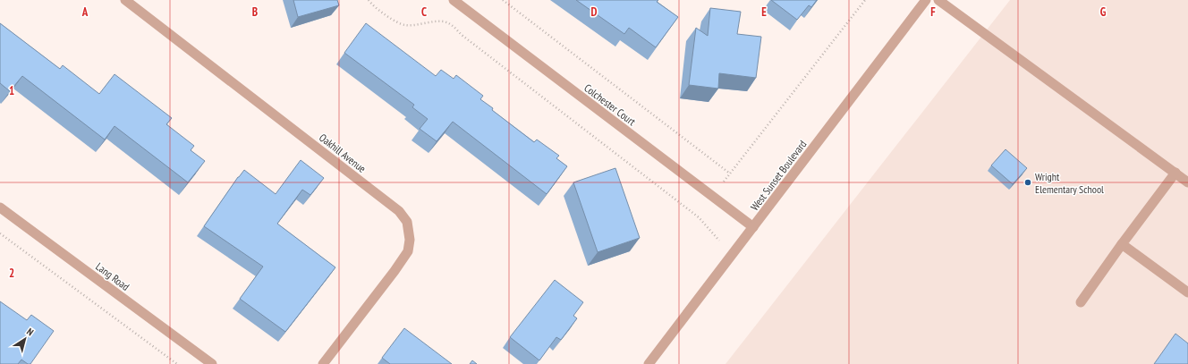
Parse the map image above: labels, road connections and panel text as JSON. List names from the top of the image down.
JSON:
{
  "streets": {
    "street": [
      "Colchester Court",
      "Oakhill Avenue",
      "West Sunset Boulevard",
      "Lang Road"
    ]
  },
  "crossings": [
    ["Colchester Court", "West Sunset Boulevard"]
  ],
  "places": ["Wright Elementary School"],
  "north": "top right",
  "grid": {
    "columns": [
      "A",
      "B",
      "C",
      "D",
      "E",
      "F",
      "G"
    ],
    "rows": ["1", "2"]
  }
}
